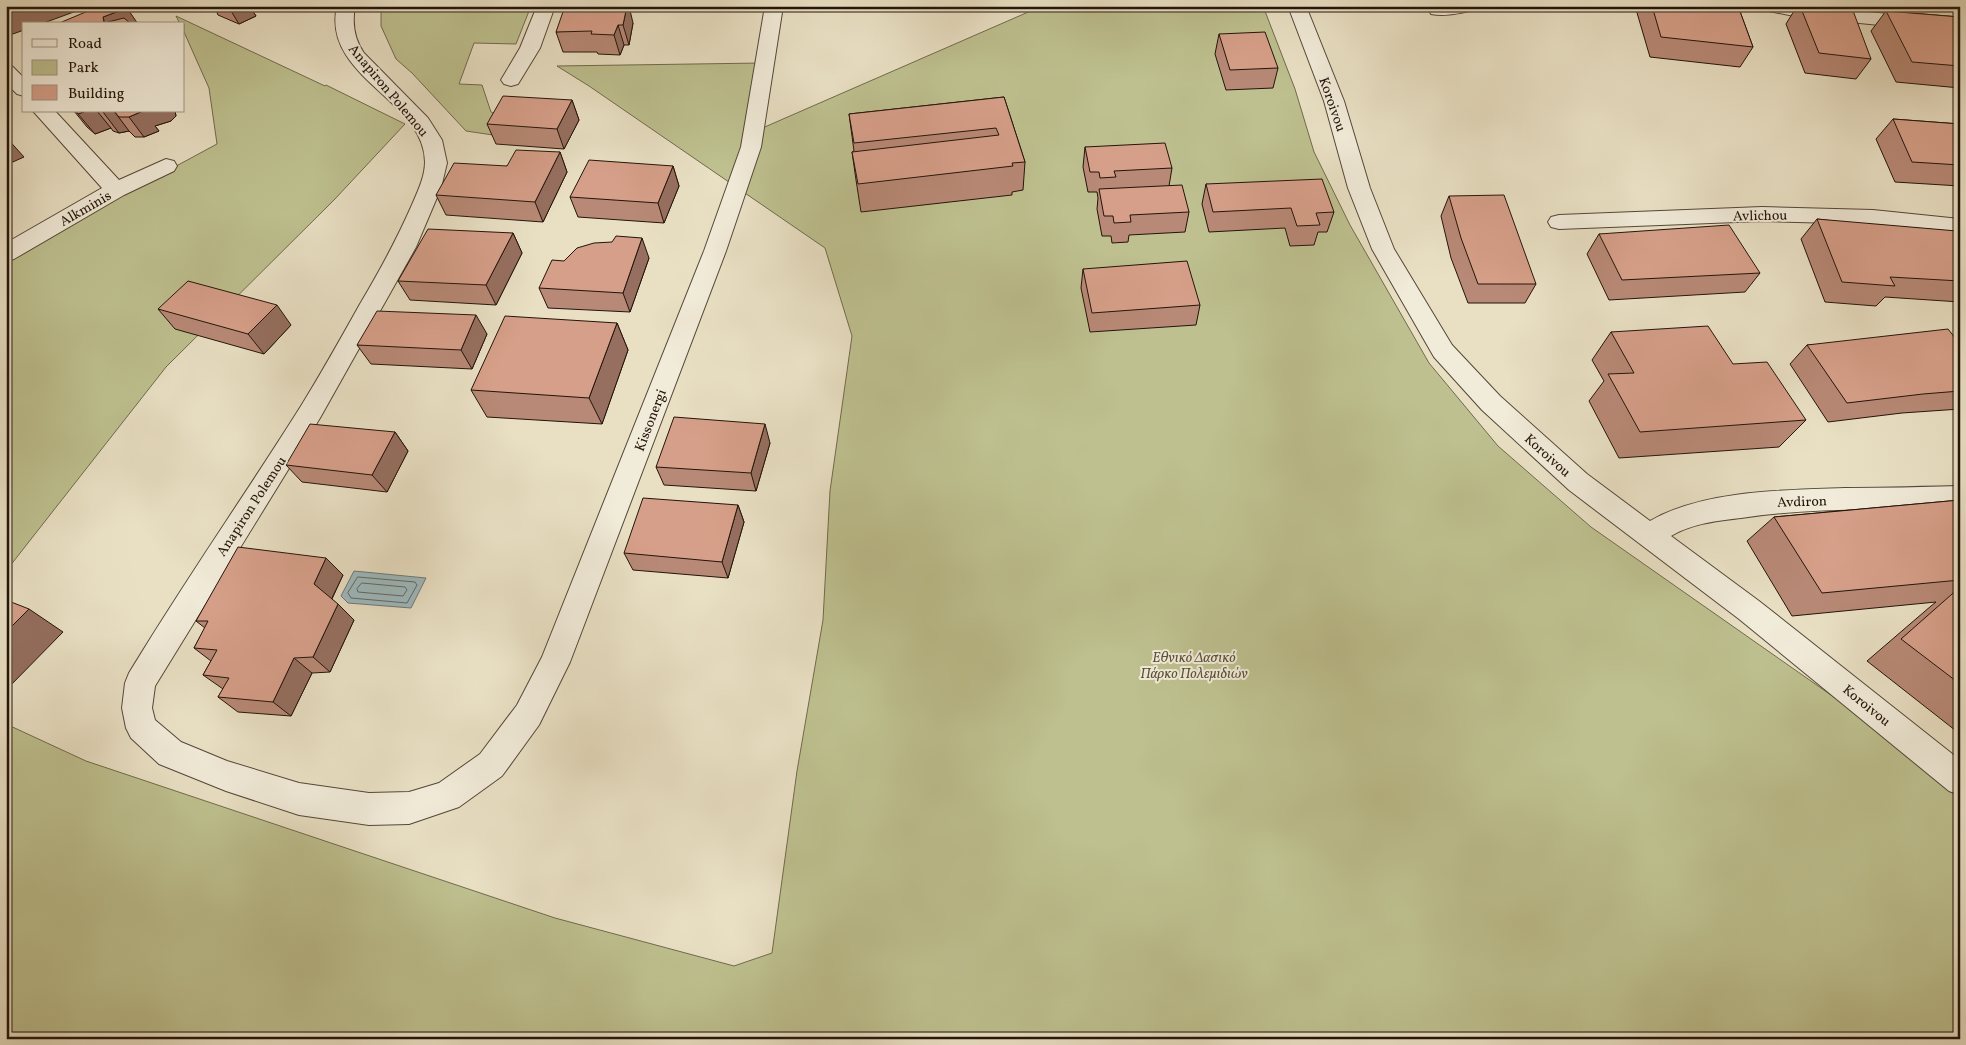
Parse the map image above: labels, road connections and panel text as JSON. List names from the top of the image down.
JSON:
{
  "streets": {
    "street": [
      "Anapiron Polemou",
      "Koroivou",
      "Alkminis",
      "Avlichou",
      "Kissonergi",
      "Avdiron"
    ]
  },
  "crossings": [
    ["Anapiron Polemou", "Kissonergi"],
    ["Koroivou", "Avdiron"]
  ],
  "parks": ["Εθνικό Δασικό Πάρκο Πολεμιδιών"],
  "legend": ["Road", "Park", "Building"]
}
